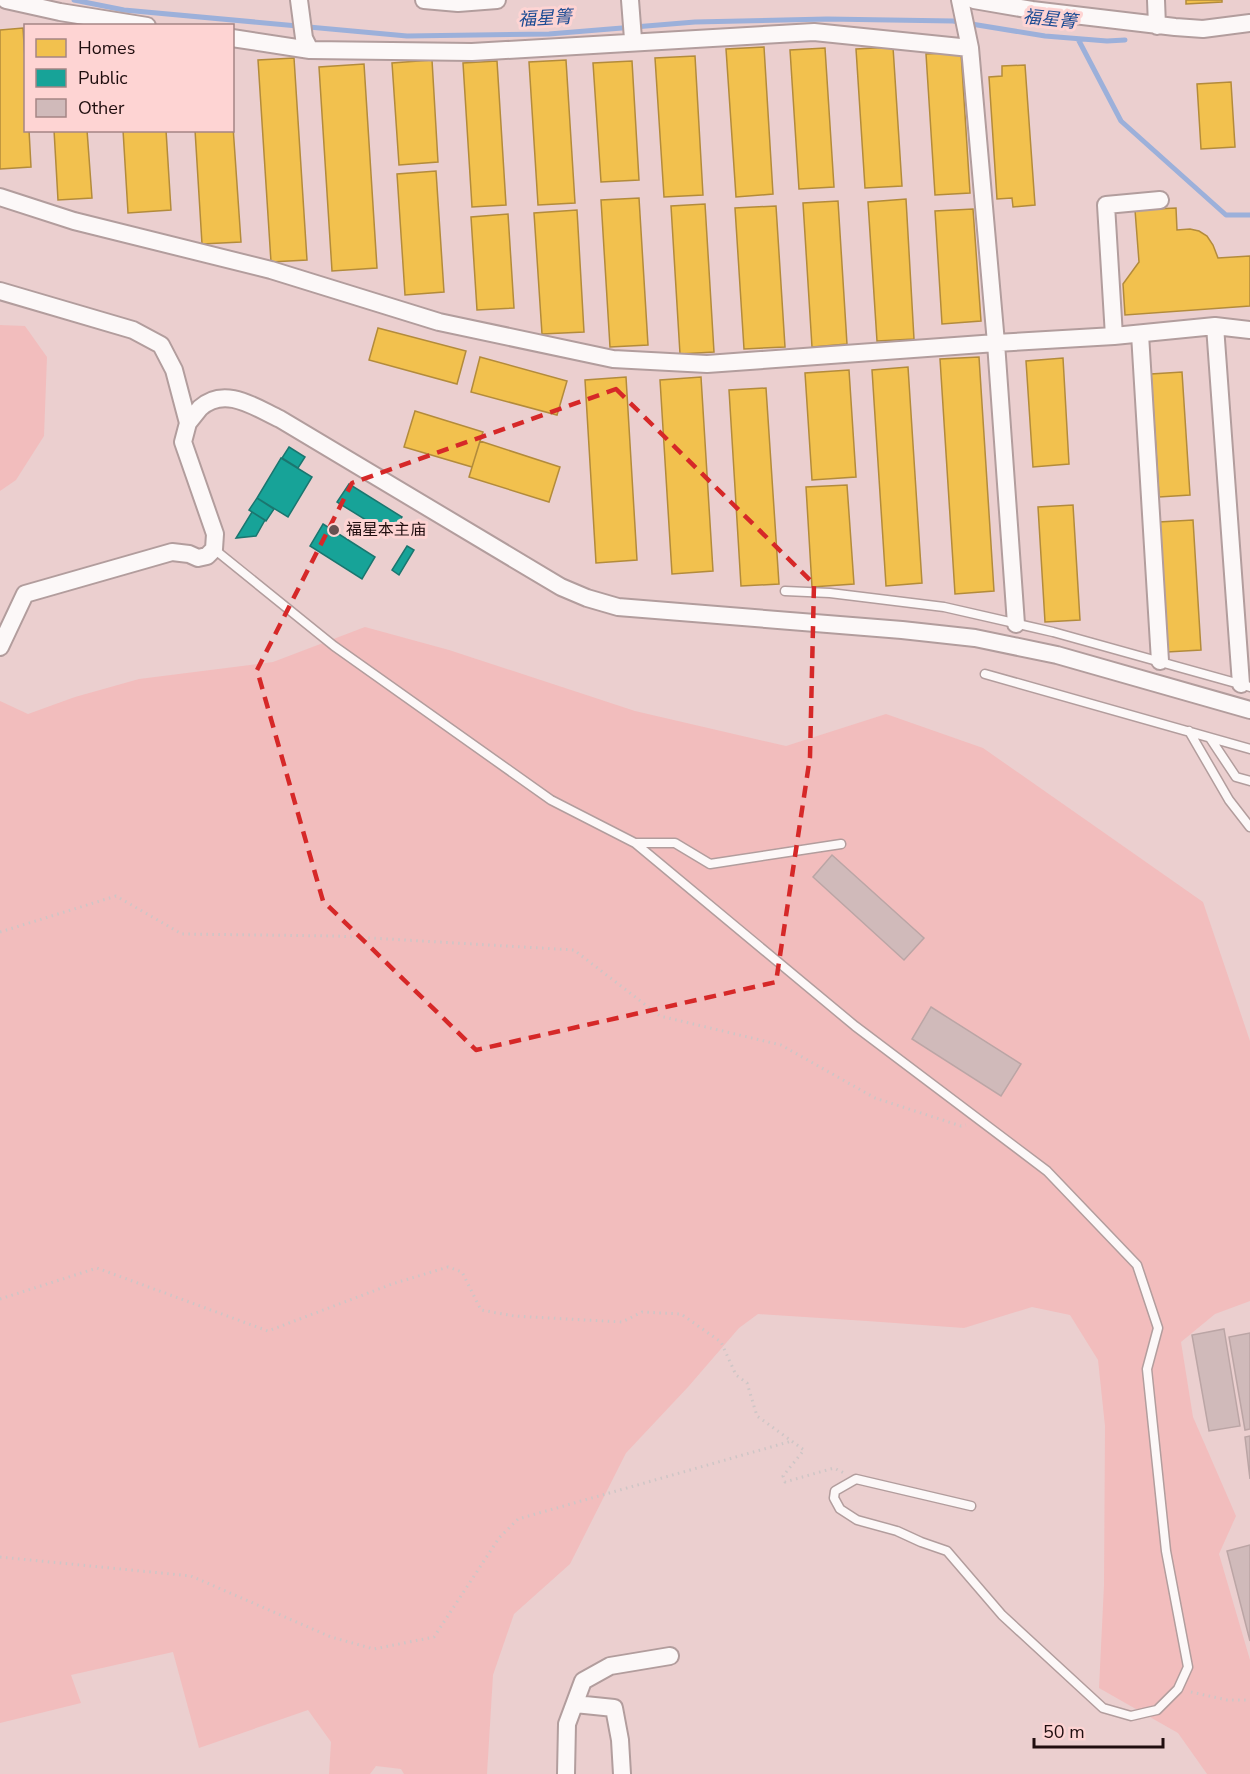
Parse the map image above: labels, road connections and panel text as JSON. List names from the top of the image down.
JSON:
{
  "water": ["福星箐"],
  "places": ["福星本主庙"],
  "legend": ["Homes", "Public", "Other"],
  "scale_bar": "50 m"
}
